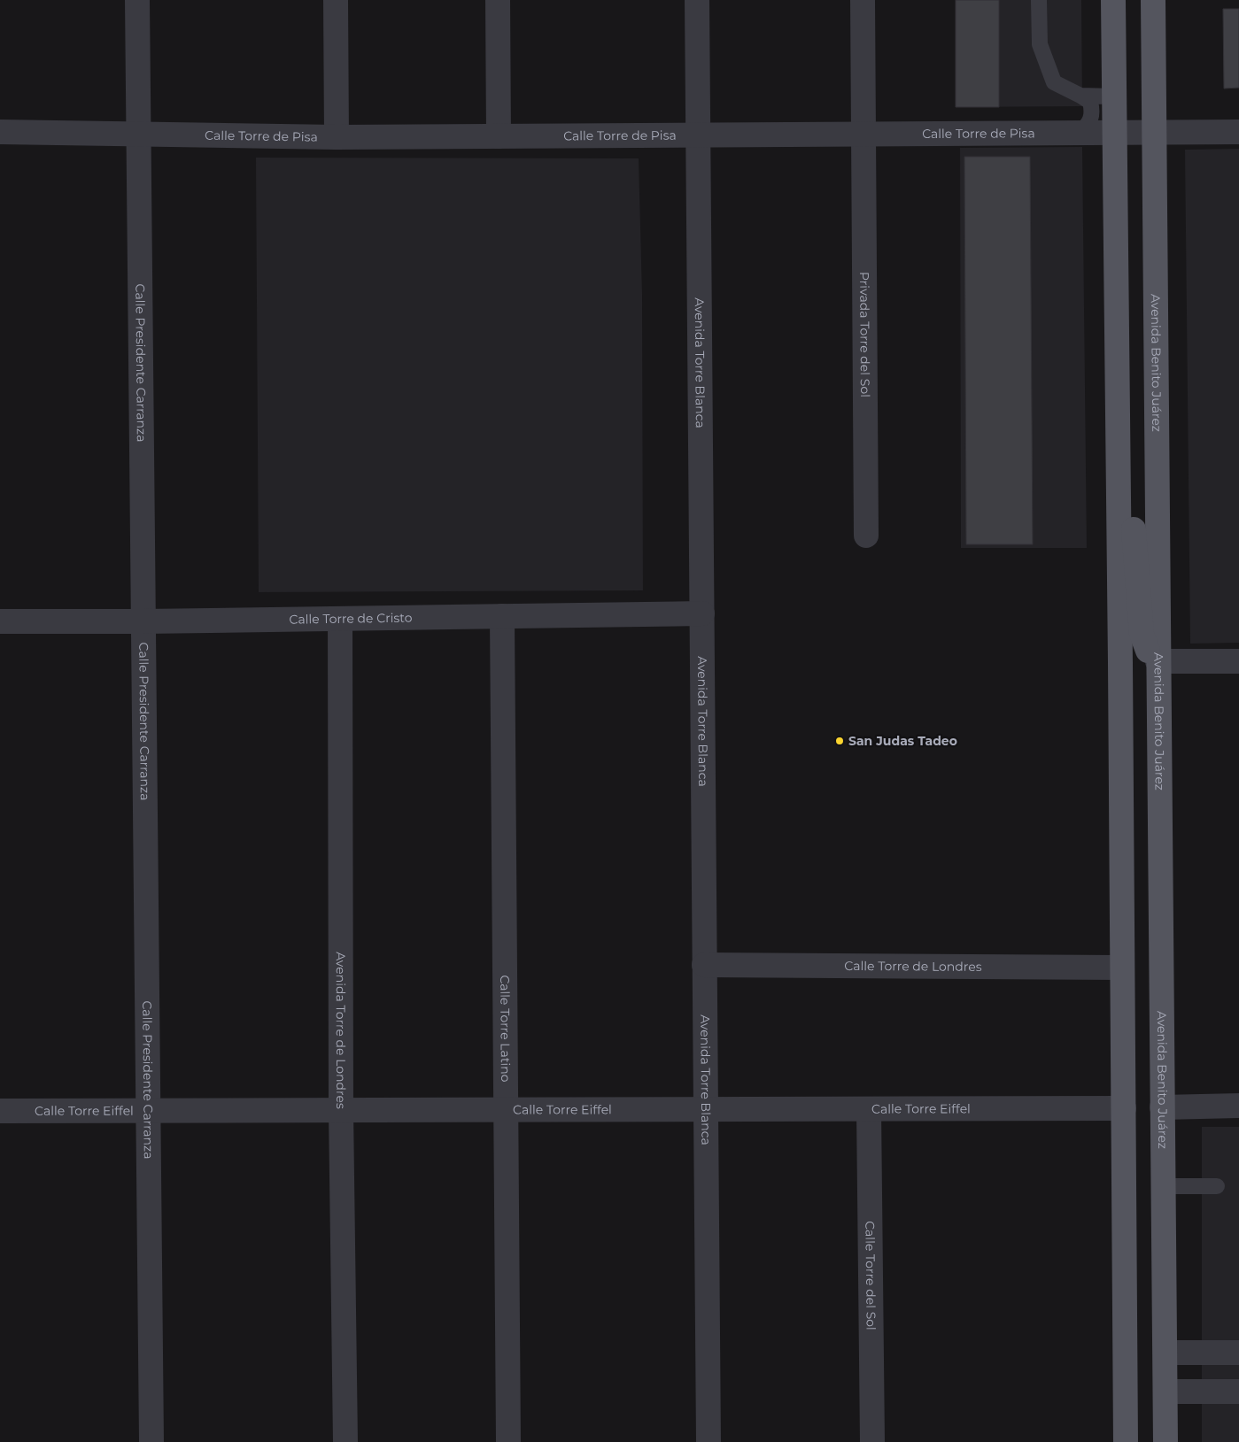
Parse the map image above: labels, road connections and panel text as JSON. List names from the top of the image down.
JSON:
{
  "streets": {
    "main road": ["Avenida Benito Juárez"],
    "street": [
      "Calle Torre de Pisa",
      "Privada Torre del Sol",
      "Calle Presidente Carranza",
      "Avenida Torre Blanca",
      "Calle Torre de Cristo",
      "Calle Torre de Londres",
      "Calle Torre Latino",
      "Avenida Torre de Londres",
      "Calle Torre Eiffel",
      "Calle Torre del Sol"
    ]
  },
  "crossings": [
    ["Calle Torre de Pisa", "Privada Torre del Sol"],
    ["Calle Torre de Pisa", "Calle Presidente Carranza"],
    ["Calle Torre de Pisa", "Avenida Torre Blanca"],
    ["Calle Torre de Pisa", "Avenida Benito Juárez"],
    ["Calle Presidente Carranza", "Calle Torre de Cristo"],
    ["Calle Presidente Carranza", "Calle Torre Eiffel"],
    ["Avenida Torre Blanca", "Calle Torre de Cristo"],
    ["Avenida Torre Blanca", "Calle Torre de Londres"],
    ["Avenida Torre Blanca", "Calle Torre Eiffel"],
    ["Calle Torre de Cristo", "Calle Torre Latino"],
    ["Calle Torre de Cristo", "Avenida Torre de Londres"],
    ["Calle Torre Latino", "Calle Torre Eiffel"],
    ["Avenida Torre de Londres", "Calle Torre Eiffel"],
    ["Calle Torre Eiffel", "Calle Torre del Sol"]
  ],
  "places": ["San Judas Tadeo"]
}
